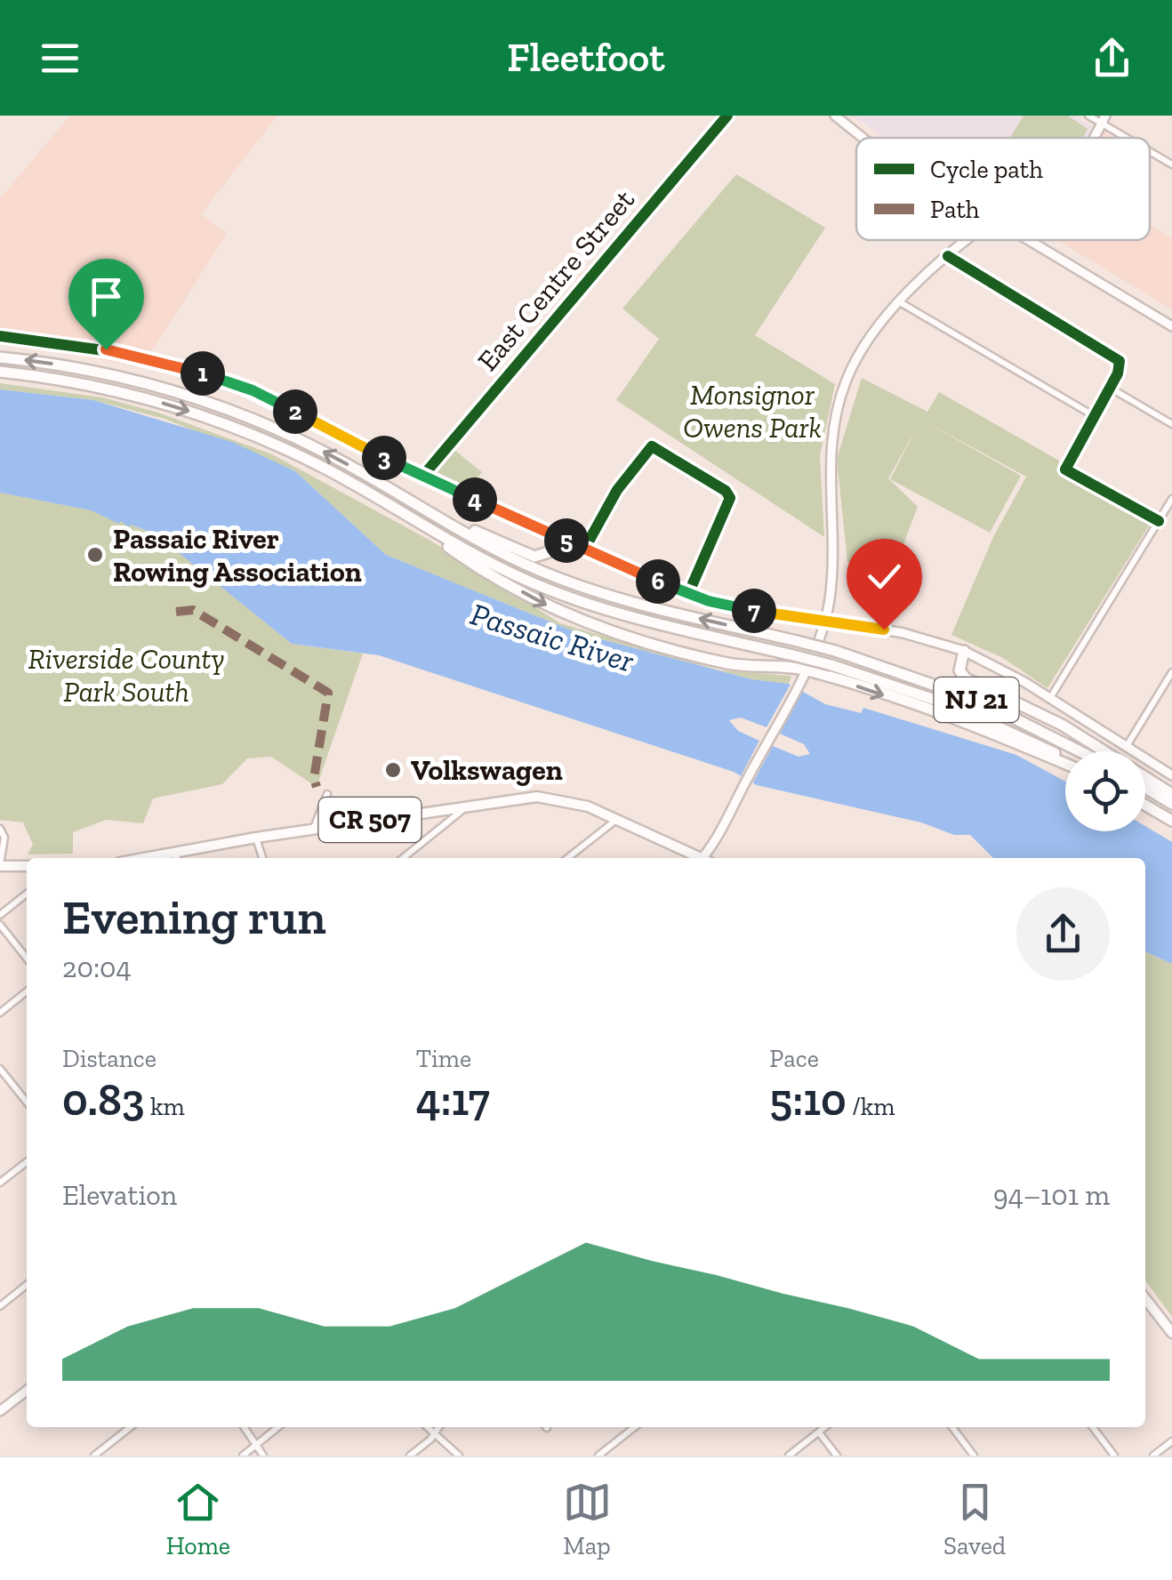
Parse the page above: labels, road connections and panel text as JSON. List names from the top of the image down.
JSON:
{
  "streets": {
    "highway": ["NJ 21"],
    "main road": ["CR 507"],
    "street": ["East Centre Street"]
  },
  "water": ["Passaic River"],
  "parks": ["Monsignor Owens Park", "Riverside County Park South"],
  "places": ["Passaic River Rowing Association", "Volkswagen"],
  "legend": ["Cycle path", "Path"],
  "page": {
    "header": "Fleetfoot",
    "pins": [
      "1",
      "2",
      "3",
      "4",
      "5",
      "6",
      "7"
    ],
    "heading": ["Evening run", "20:04"],
    "stats": [
      ["Distance", "0.83 km"],
      ["Time", "4:17"],
      ["Pace", "5:10 /km"]
    ],
    "chart": ["Elevation", "94–101 m"],
    "tabs": ["Home", "Map", "Saved"]
  }
}
